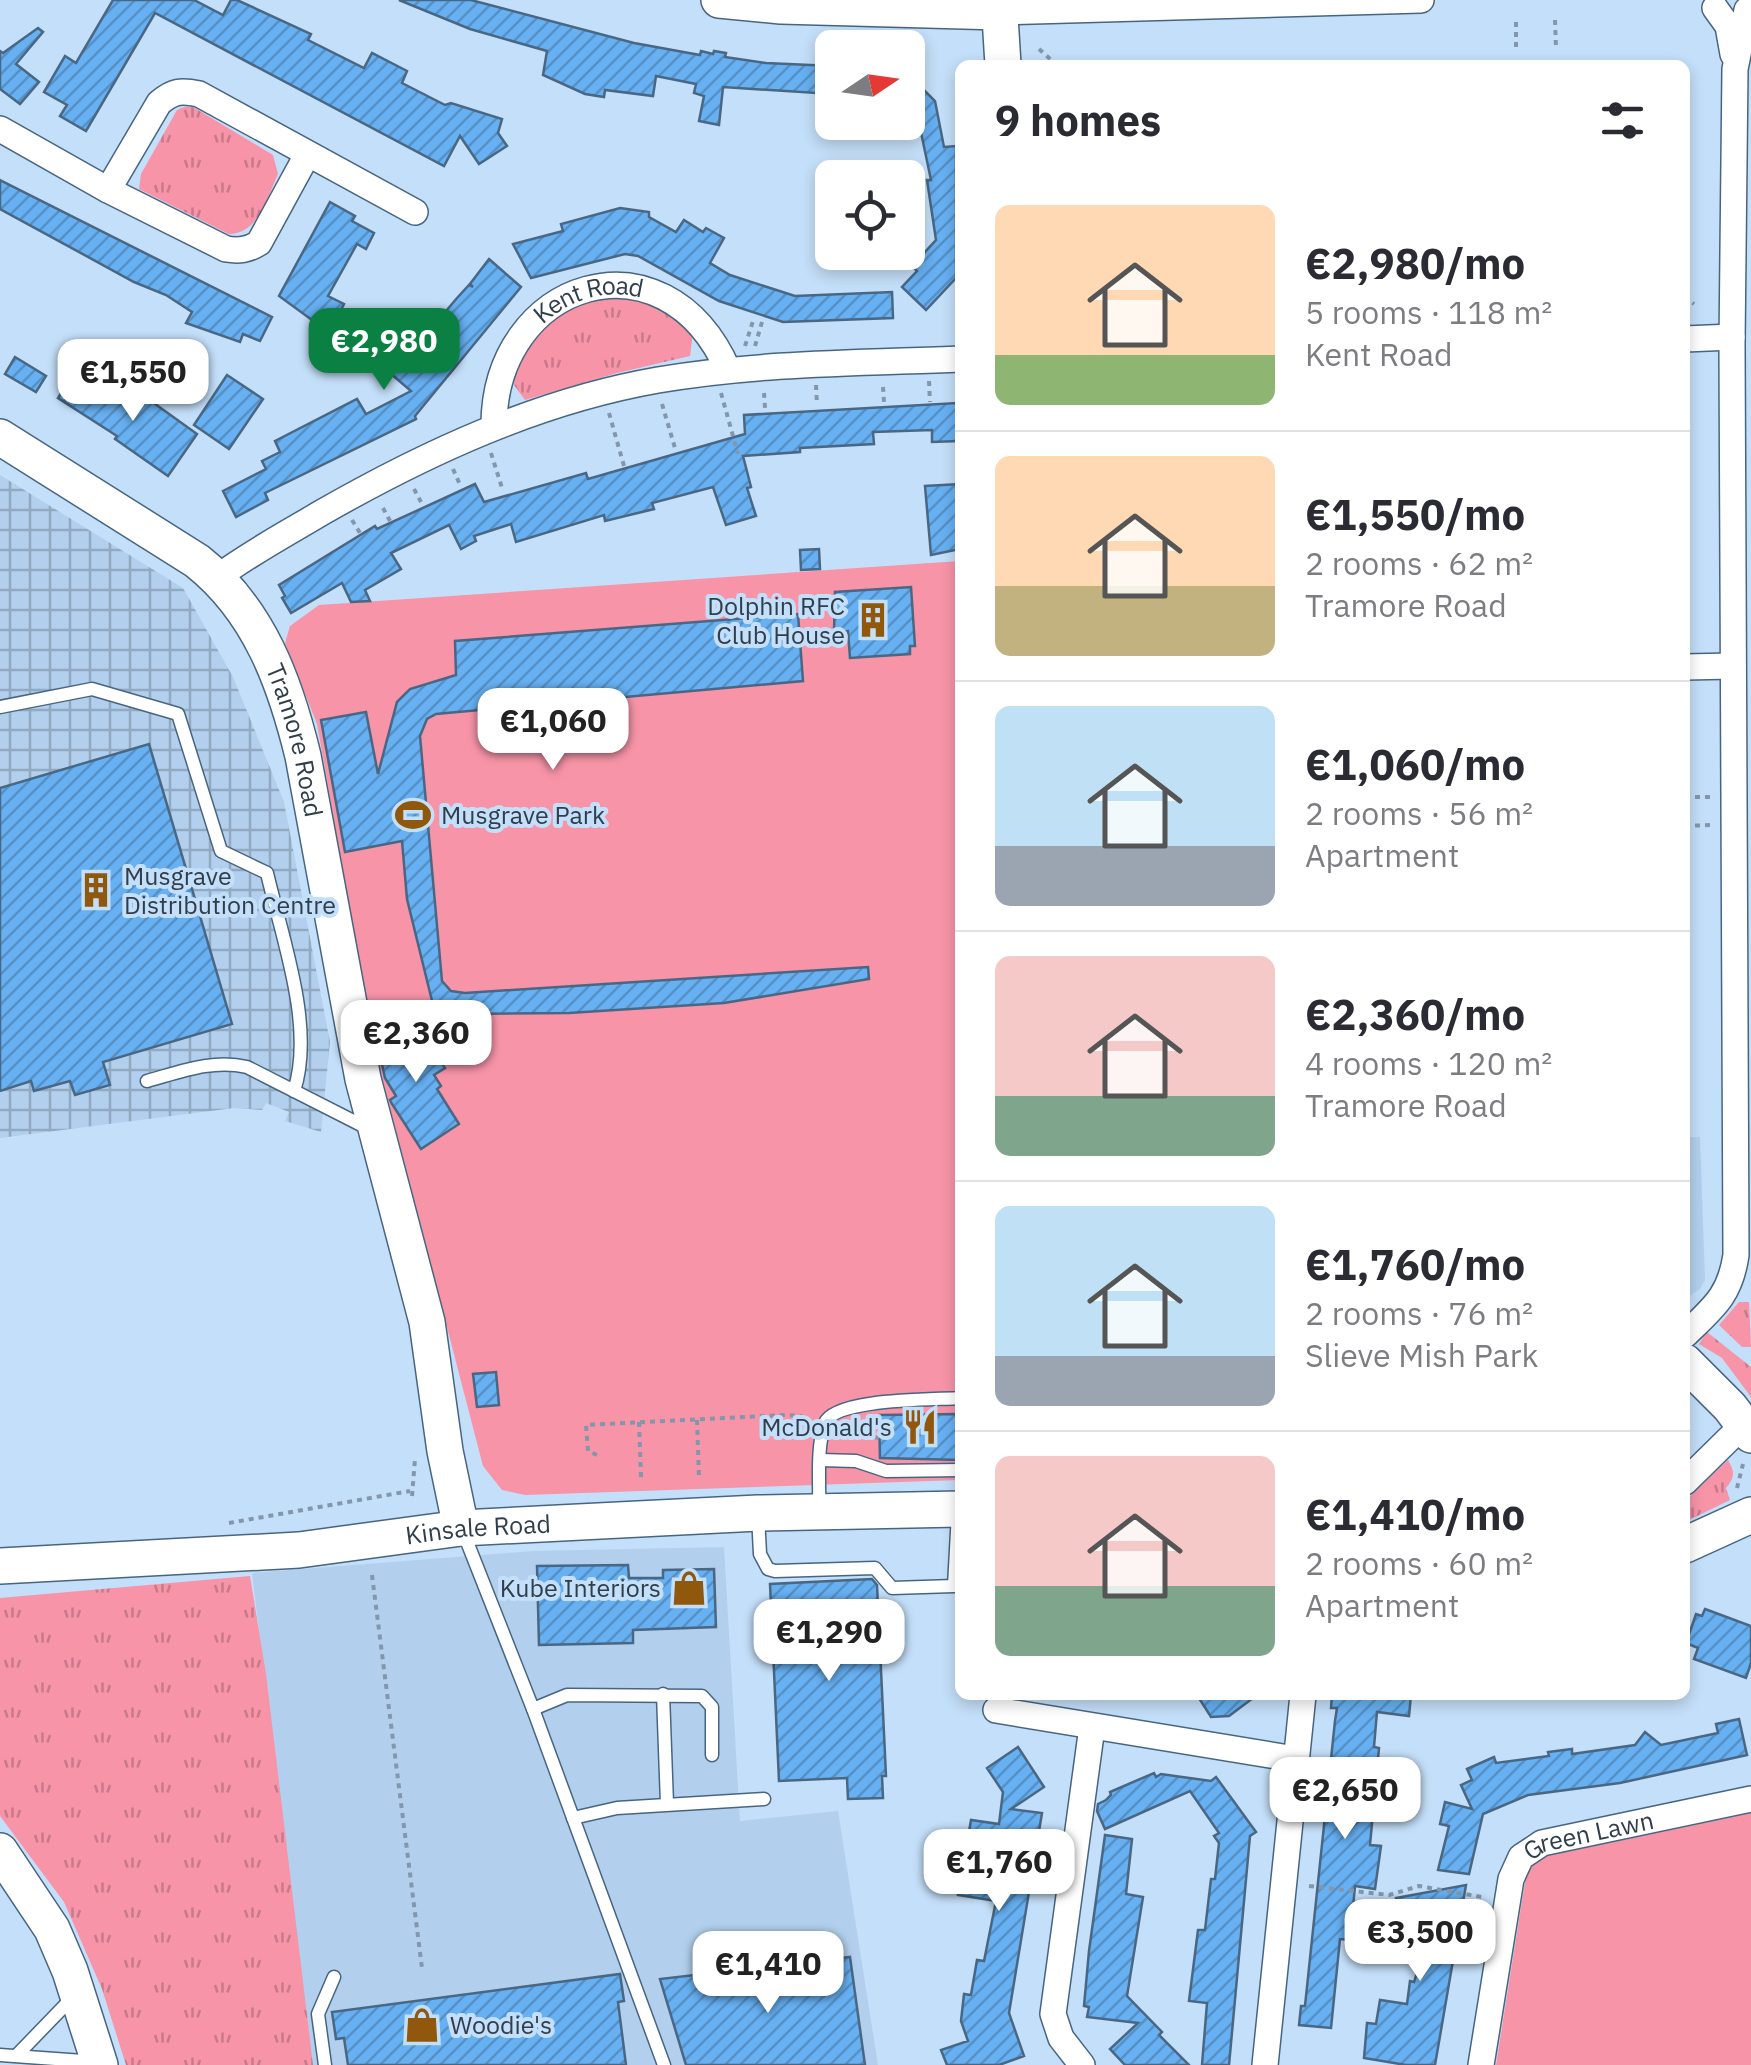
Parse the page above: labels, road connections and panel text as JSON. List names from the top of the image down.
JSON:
{
  "streets": {
    "street": [
      "Kent Road",
      "Tramore Road",
      "Kinsale Road",
      "Green Lawn"
    ]
  },
  "crossings": [
    ["Tramore Road", "Kinsale Road"]
  ],
  "places": {
    "building": ["Dolphin RFC Club House", "Musgrave Distribution Centre"],
    "sports": ["Musgrave Park"],
    "restaurant": ["McDonald's"],
    "shop": ["Kube Interiors", "Woodie's"]
  },
  "north": "right",
  "page": {
    "heading": "9 homes",
    "list": [
      {
        "name": "€2,980/mo",
        "note": "5 rooms · 118 m² · Kent Road"
      },
      {
        "name": "€1,550/mo",
        "note": "2 rooms · 62 m² · Tramore Road"
      },
      {
        "name": "€1,060/mo",
        "note": "2 rooms · 56 m² · Apartment"
      },
      {
        "name": "€2,360/mo",
        "note": "4 rooms · 120 m² · Tramore Road"
      },
      {
        "name": "€1,760/mo",
        "note": "2 rooms · 76 m² · Slieve Mish Park"
      },
      {
        "name": "€1,410/mo",
        "note": "2 rooms · 60 m² · Apartment"
      }
    ],
    "price": [
      "€2,980",
      "€1,550",
      "€1,060",
      "€2,360",
      "€1,290",
      "€2,650",
      "€1,760",
      "€3,500",
      "€1,410"
    ]
  }
}
